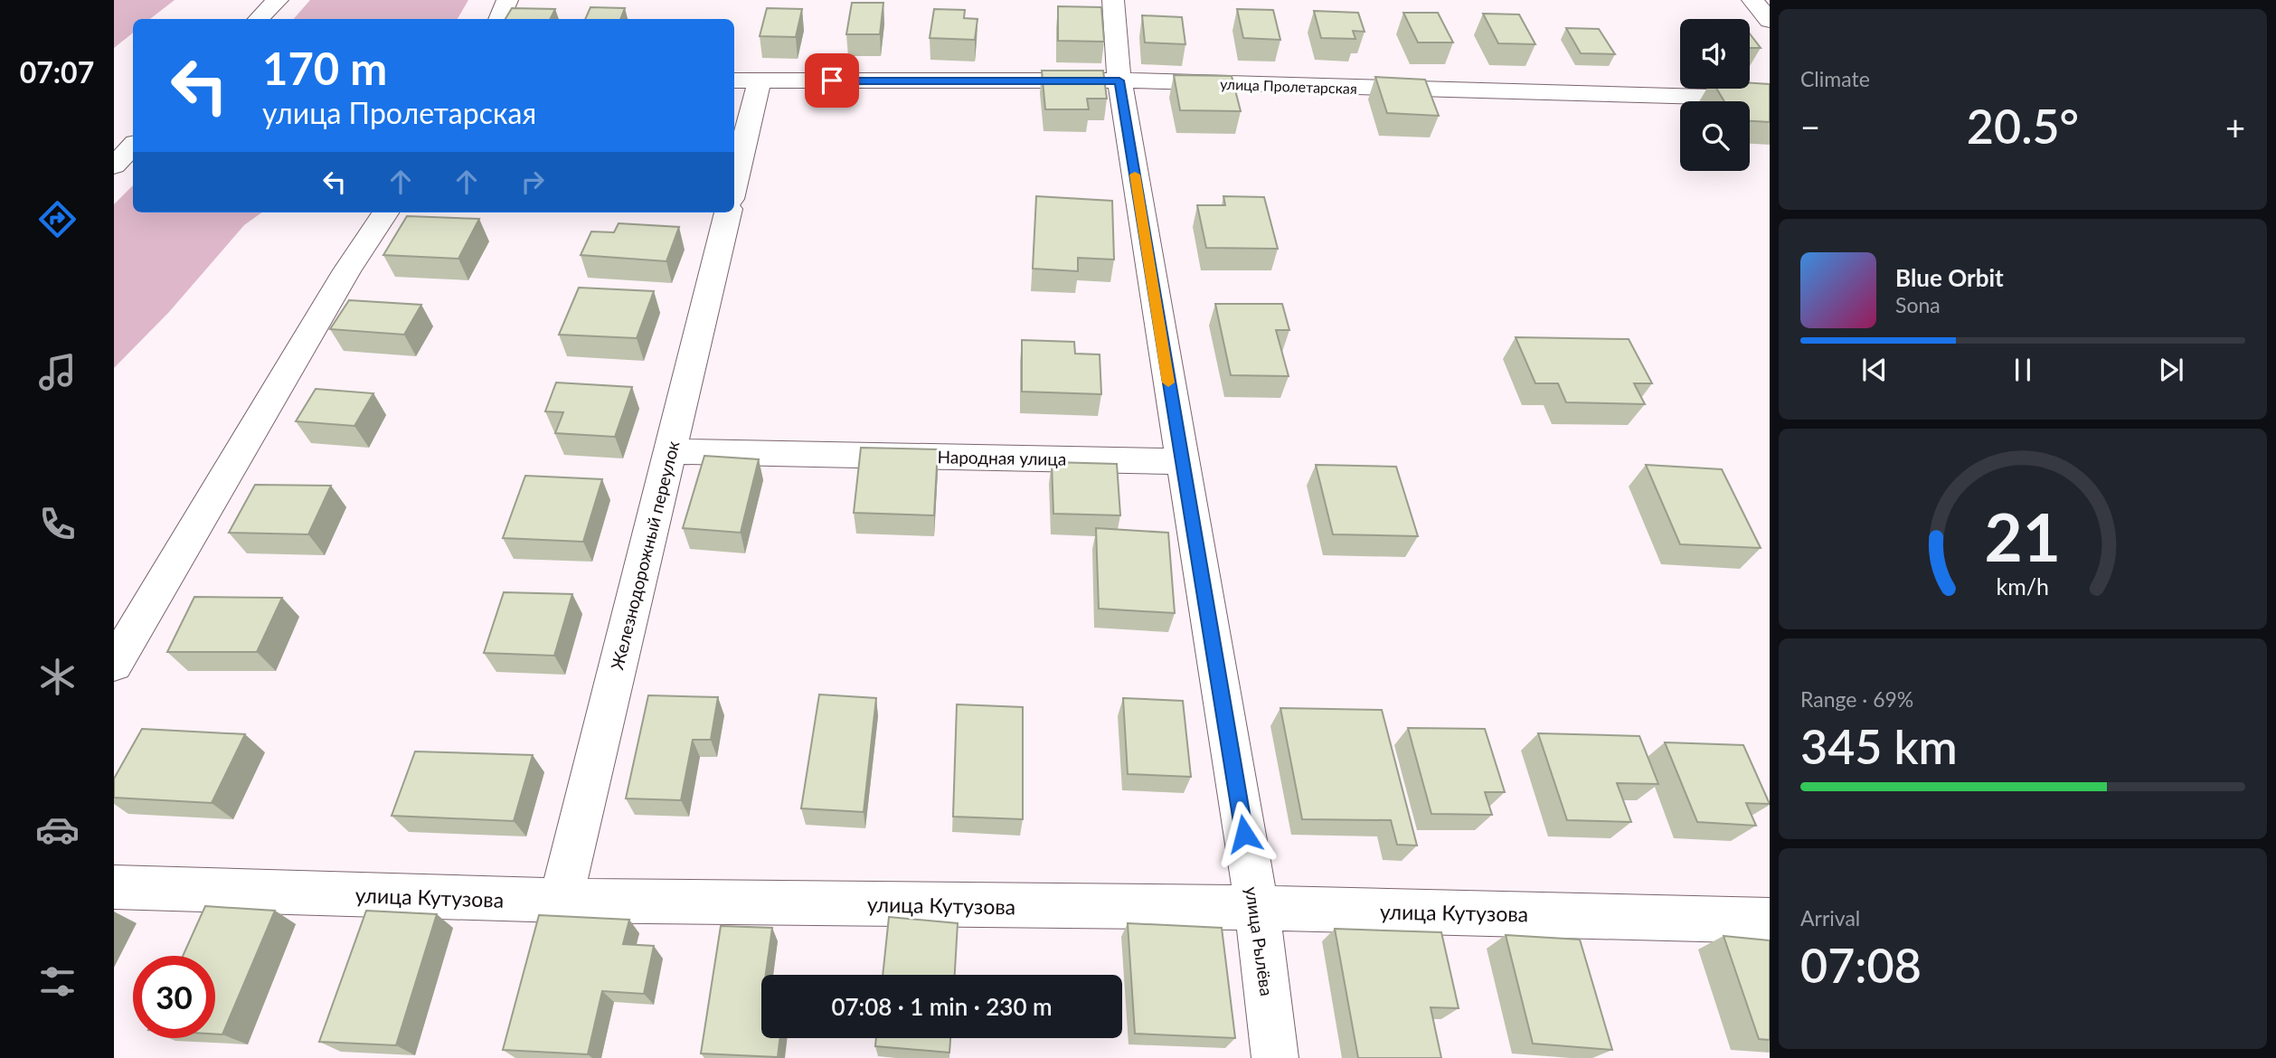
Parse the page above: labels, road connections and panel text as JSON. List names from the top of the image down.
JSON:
{
  "streets": {
    "street": [
      "улица Пролетарская",
      "Народная улица",
      "Железнодорожный переулок",
      "улица Кутузова",
      "улица Рылёва"
    ]
  },
  "crossings": [
    ["улица Пролетарская", "улица Рылёва"],
    ["Народная улица", "Железнодорожный переулок"],
    ["Народная улица", "улица Рылёва"],
    ["Железнодорожный переулок", "улица Кутузова"],
    ["улица Кутузова", "улица Рылёва"]
  ],
  "page": {
    "tabs": "07:07",
    "tile": [
      "Climate",
      ["Range · 69%", "345 km"],
      ["Arrival", "07:08"]
    ],
    "turn": ["170 m", "улица Пролетарская"],
    "heat": ["−", "20.5°", "+"],
    "song": ["Blue Orbit", "Sona"],
    "limit": "30",
    "trip": "07:08 · 1 min · 230 m",
    "gauge": ["21", "km/h"]
  }
}
